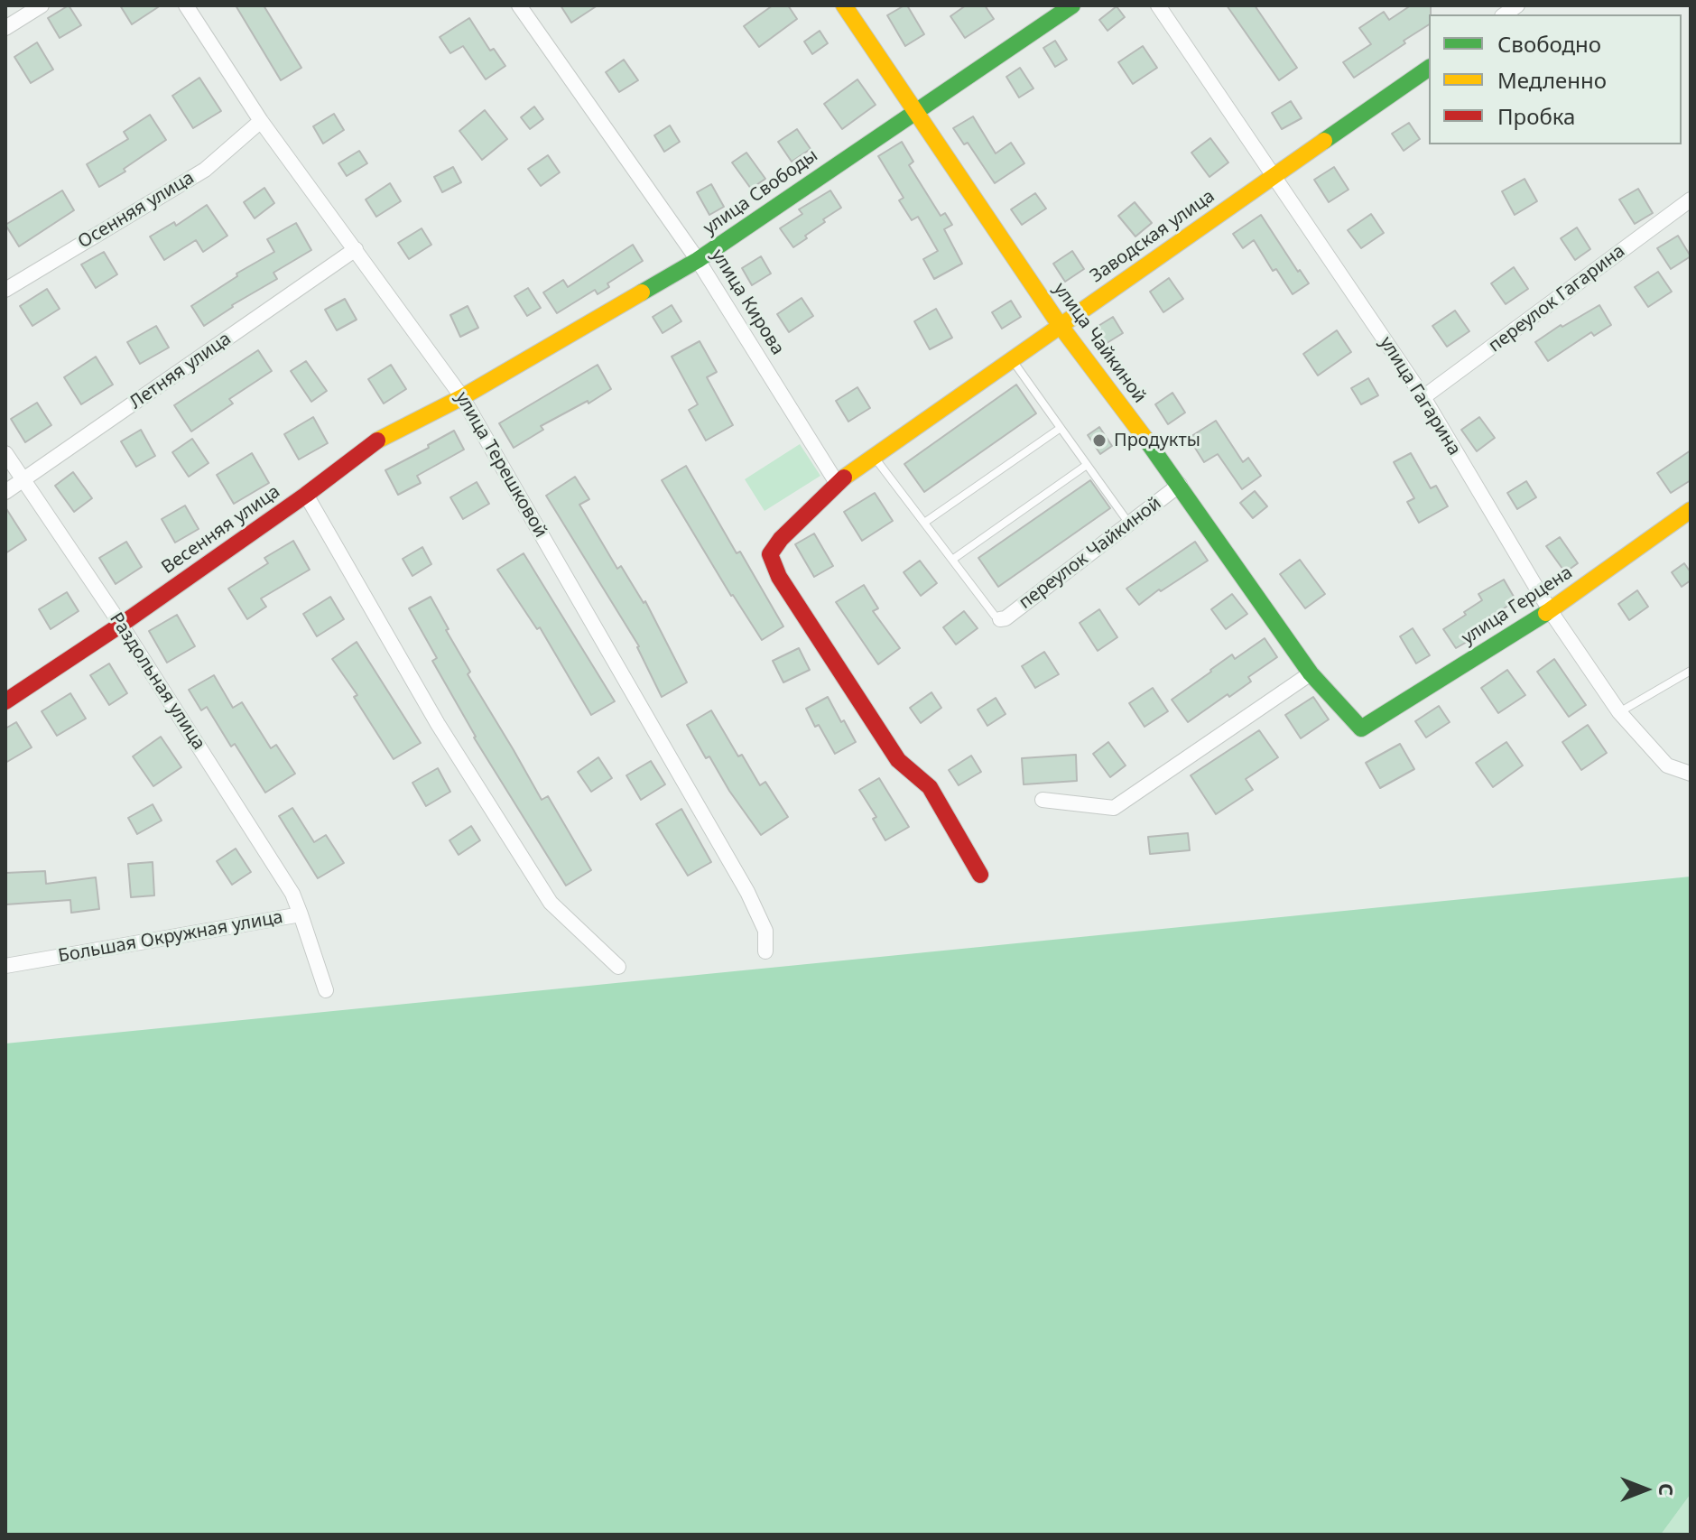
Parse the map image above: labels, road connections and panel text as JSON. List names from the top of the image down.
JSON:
{
  "streets": {
    "street": [
      "улица Свободы",
      "Осенняя улица",
      "Заводская улица",
      "переулок Гагарина",
      "улица Кирова",
      "улица Чайкиной",
      "Летняя улица",
      "улица Гагарина",
      "улица Терешковой",
      "Весенняя улица",
      "переулок Чайкиной",
      "улица Герцена",
      "Раздольная улица",
      "Большая Окружная улица"
    ]
  },
  "crossings": [
    ["улица Свободы", "улица Кирова"],
    ["улица Свободы", "улица Чайкиной"],
    ["улица Свободы", "улица Терешковой"],
    ["улица Свободы", "Весенняя улица"],
    ["Осенняя улица", "улица Терешковой"],
    ["Заводская улица", "улица Кирова"],
    ["Заводская улица", "улица Чайкиной"],
    ["Заводская улица", "улица Гагарина"],
    ["переулок Гагарина", "улица Гагарина"],
    ["улица Чайкиной", "переулок Чайкиной"],
    ["улица Чайкиной", "улица Герцена"],
    ["Летняя улица", "улица Терешковой"],
    ["Летняя улица", "Раздольная улица"],
    ["улица Гагарина", "улица Герцена"],
    ["улица Терешковой", "Весенняя улица"],
    ["Весенняя улица", "Раздольная улица"],
    ["Раздольная улица", "Большая Окружная улица"]
  ],
  "places": ["Продукты"],
  "legend": ["Свободно", "Медленно", "Пробка"],
  "north": "right"
}
